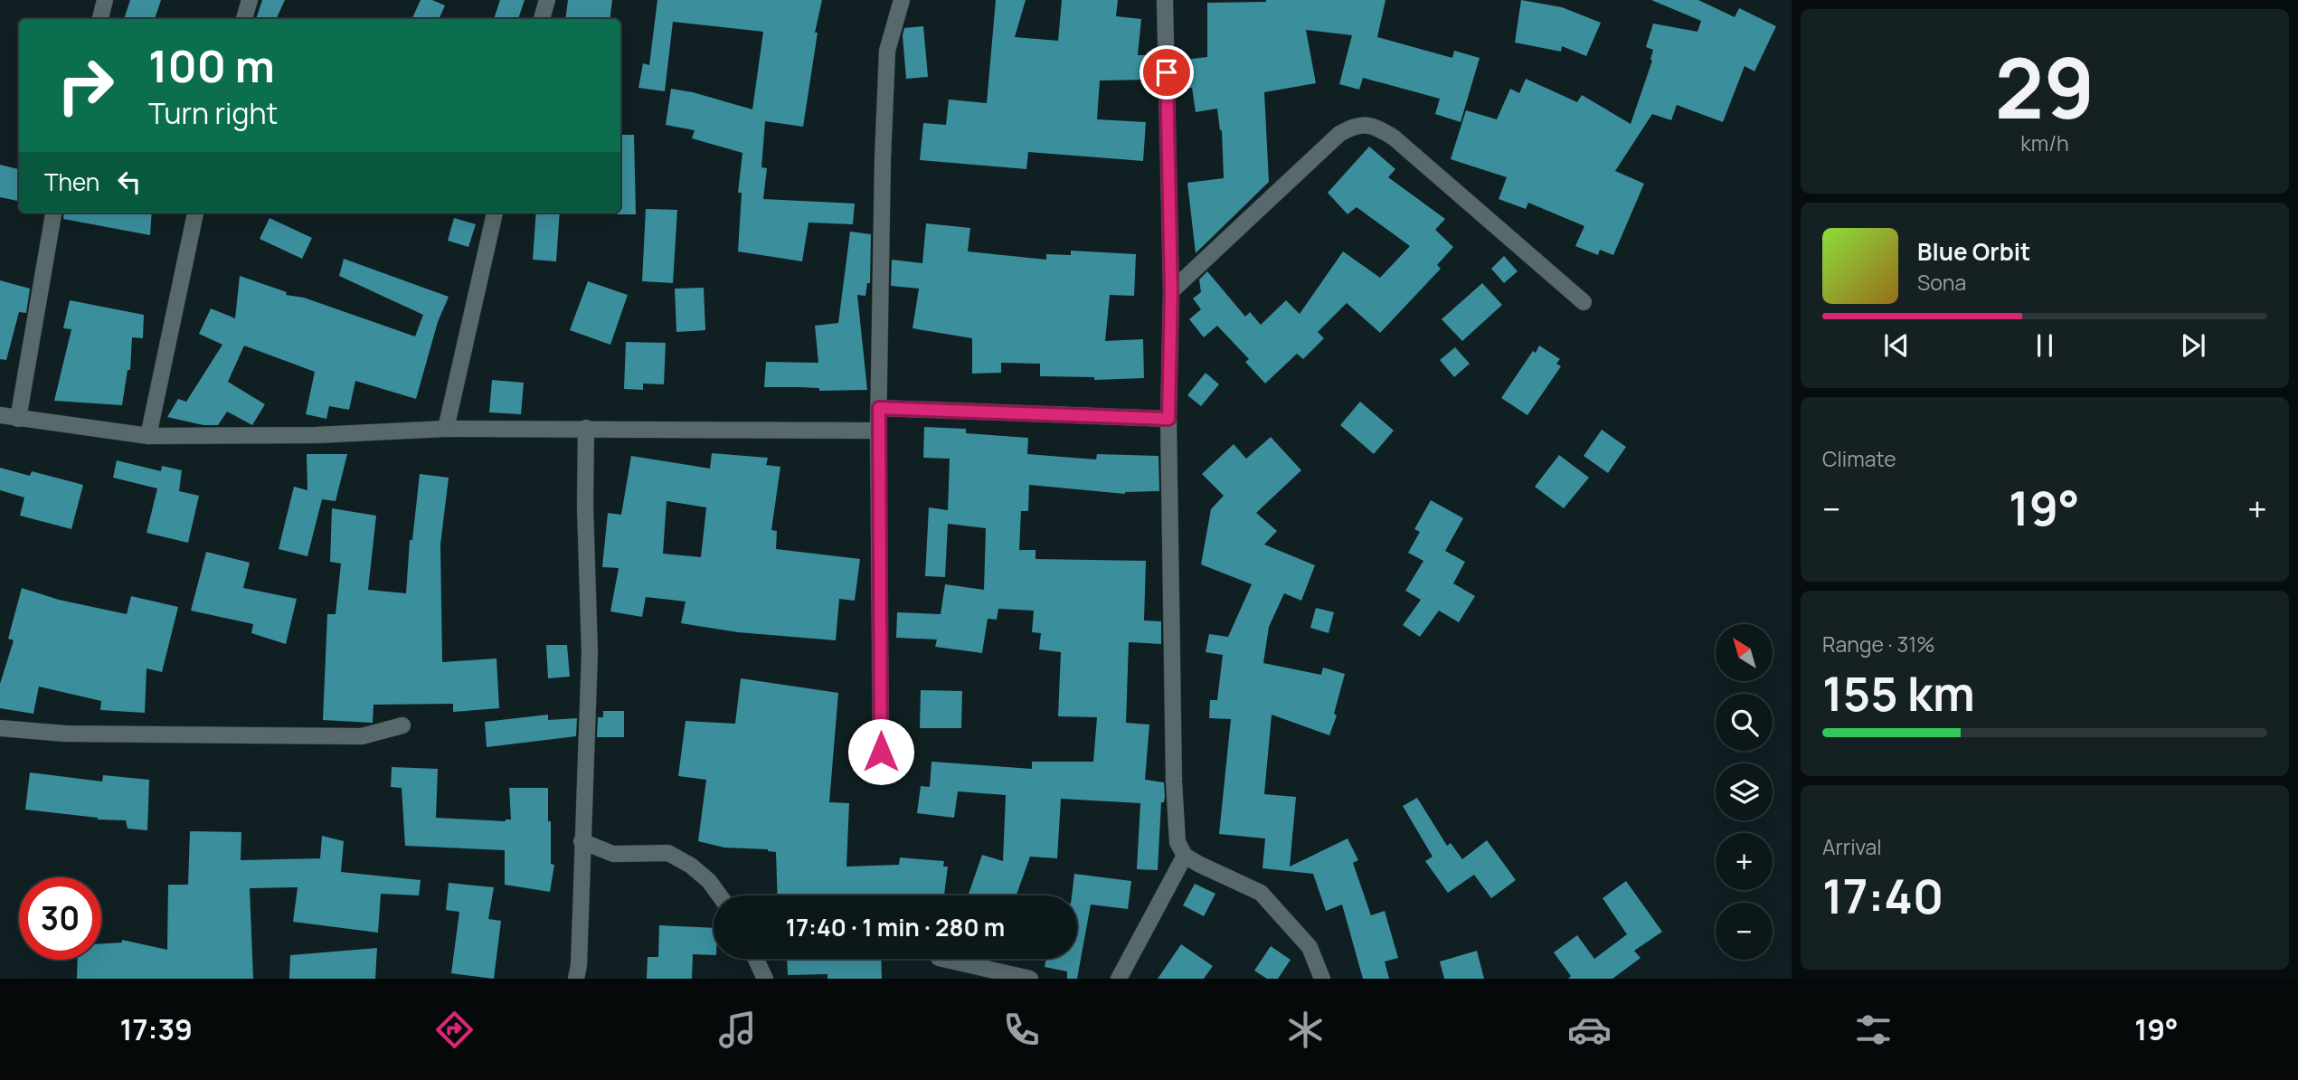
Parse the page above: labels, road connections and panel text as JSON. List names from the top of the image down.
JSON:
{
  "north": "top left",
  "page": {
    "tile": [
      ["29", "km/h"],
      "Climate",
      ["Range · 31%", "155 km"],
      ["Arrival", "17:40"]
    ],
    "turn": ["100 m", "Turn right"],
    "then": "Then",
    "song": ["Blue Orbit", "Sona"],
    "heat": ["−", "19°", "+"],
    "map_buttons": ["+", "−"],
    "limit": "30",
    "trip": "17:40 · 1 min · 280 m",
    "tabs": ["17:39", "19°"]
  }
}
